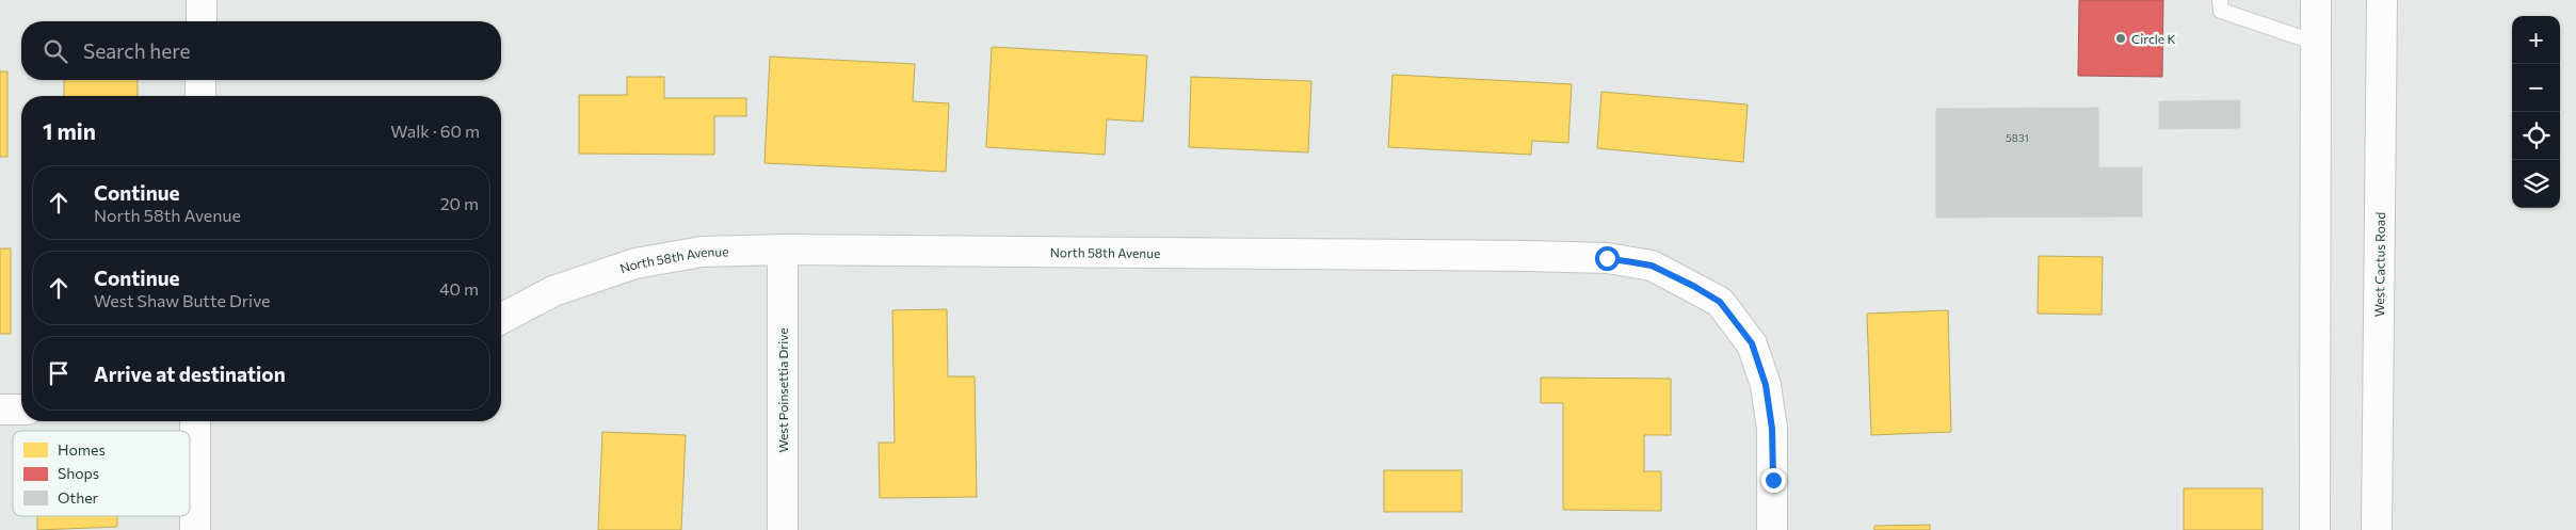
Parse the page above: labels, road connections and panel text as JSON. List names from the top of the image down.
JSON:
{
  "streets": {
    "street": ["North 58th Avenue", "West Cactus Road", "West Poinsettia Drive"]
  },
  "crossings": [
    ["North 58th Avenue", "West Poinsettia Drive"]
  ],
  "places": ["Circle K"],
  "house_numbers": ["5831"],
  "legend": ["Homes", "Shops", "Other"],
  "page": {
    "map_buttons": ["+", "−"],
    "search": "Search here",
    "heading": ["1 min", "Walk · 60 m"],
    "list": [
      ["Continue", "North 58th Avenue", "20 m"],
      ["Continue", "West Shaw Butte Drive", "40 m"],
      "Arrive at destination"
    ]
  }
}
